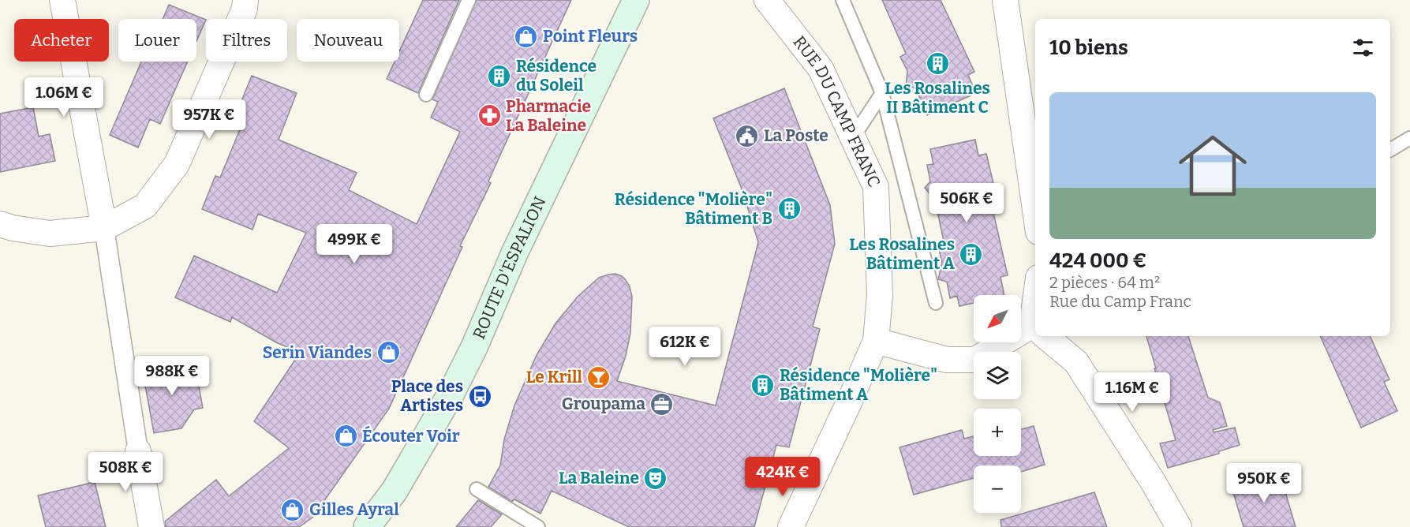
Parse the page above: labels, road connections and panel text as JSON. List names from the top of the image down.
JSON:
{
  "streets": {
    "main road": ["ROUTE D'ESPALION"],
    "street": ["RUE DU CAMP FRANC"]
  },
  "places": {
    "shop": [
      "Point Fleurs",
      "Serin Viandes",
      "Écouter Voir",
      "Gilles Ayral"
    ],
    "building": [
      "Les Rosalines II Bâtiment C",
      "Résidence du Soleil",
      "Résidence \"Molière\" Bâtiment B",
      "Les Rosalines Bâtiment A",
      "Résidence \"Molière\" Bâtiment A"
    ],
    "pharmacy": ["Pharmacie La Baleine"],
    "public building": ["La Poste"],
    "bar": ["Le Krill"],
    "bus stop": ["Place des Artistes"],
    "office": ["Groupama"],
    "theatre": ["La Baleine"]
  },
  "north": "bottom left",
  "page": {
    "chip": [
      "Acheter",
      "Louer",
      "Filtres",
      "Nouveau"
    ],
    "heading": "10 biens",
    "list": [
      {
        "name": "424 000 €",
        "note": "2 pièces · 64 m² · Rue du Camp Franc"
      }
    ],
    "price": [
      "1.06M €",
      "957K €",
      "506K €",
      "499K €",
      "612K €",
      "988K €",
      "1.16M €",
      "508K €",
      "424K €",
      "950K €"
    ],
    "map_buttons": ["+", "−"]
  }
}
